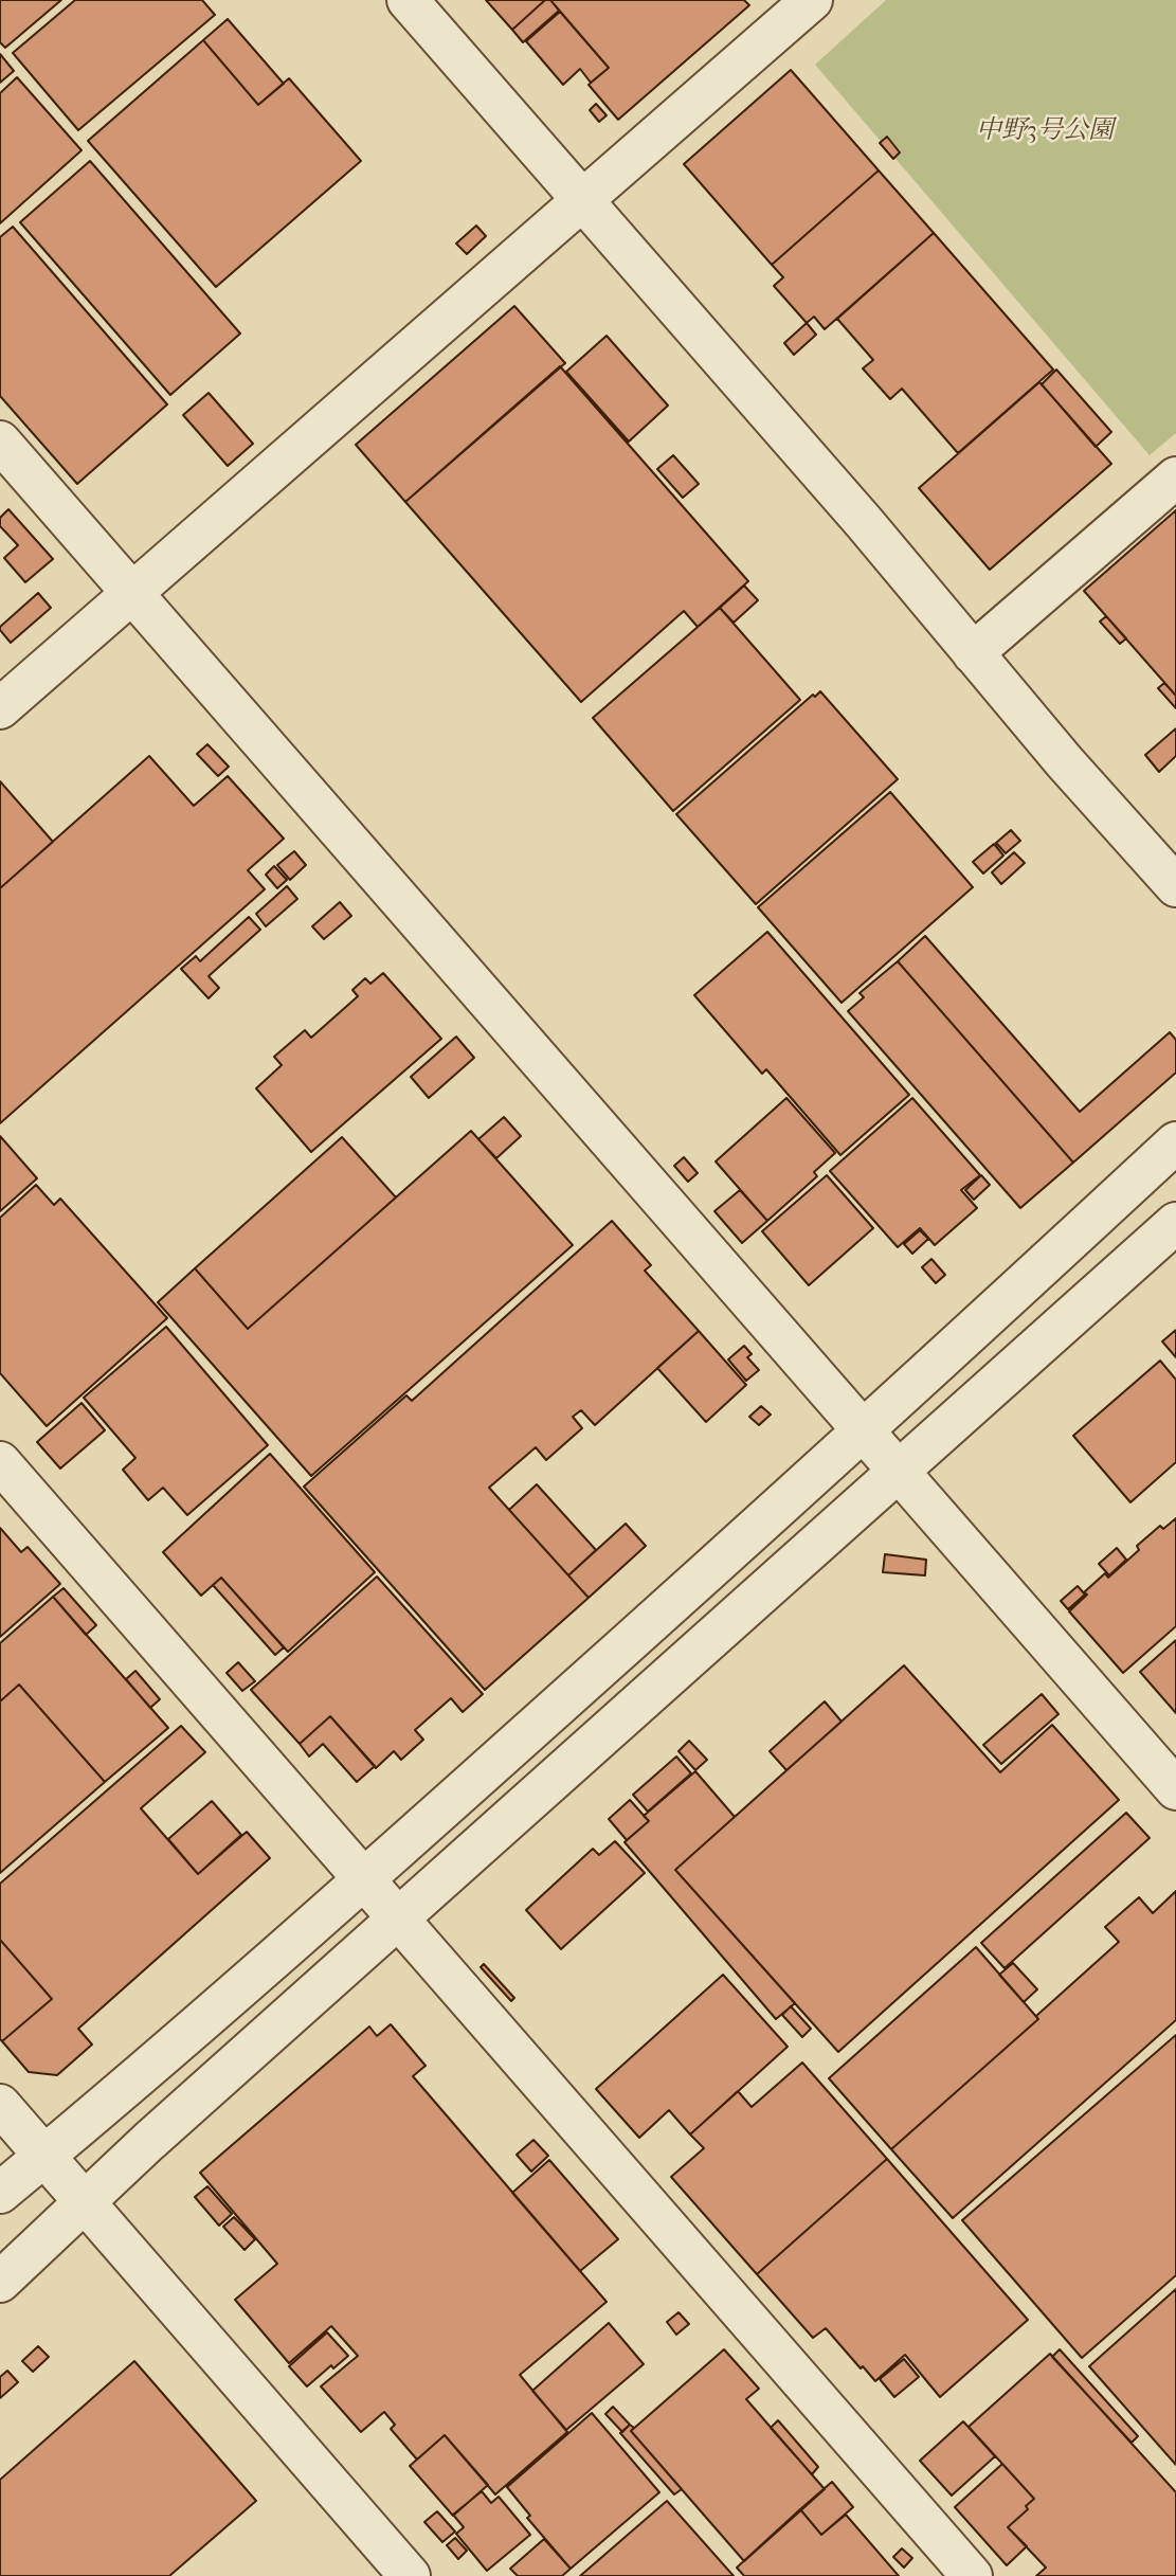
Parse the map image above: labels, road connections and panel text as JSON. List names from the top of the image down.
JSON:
{
  "parks": ["中野3号公園"]
}
